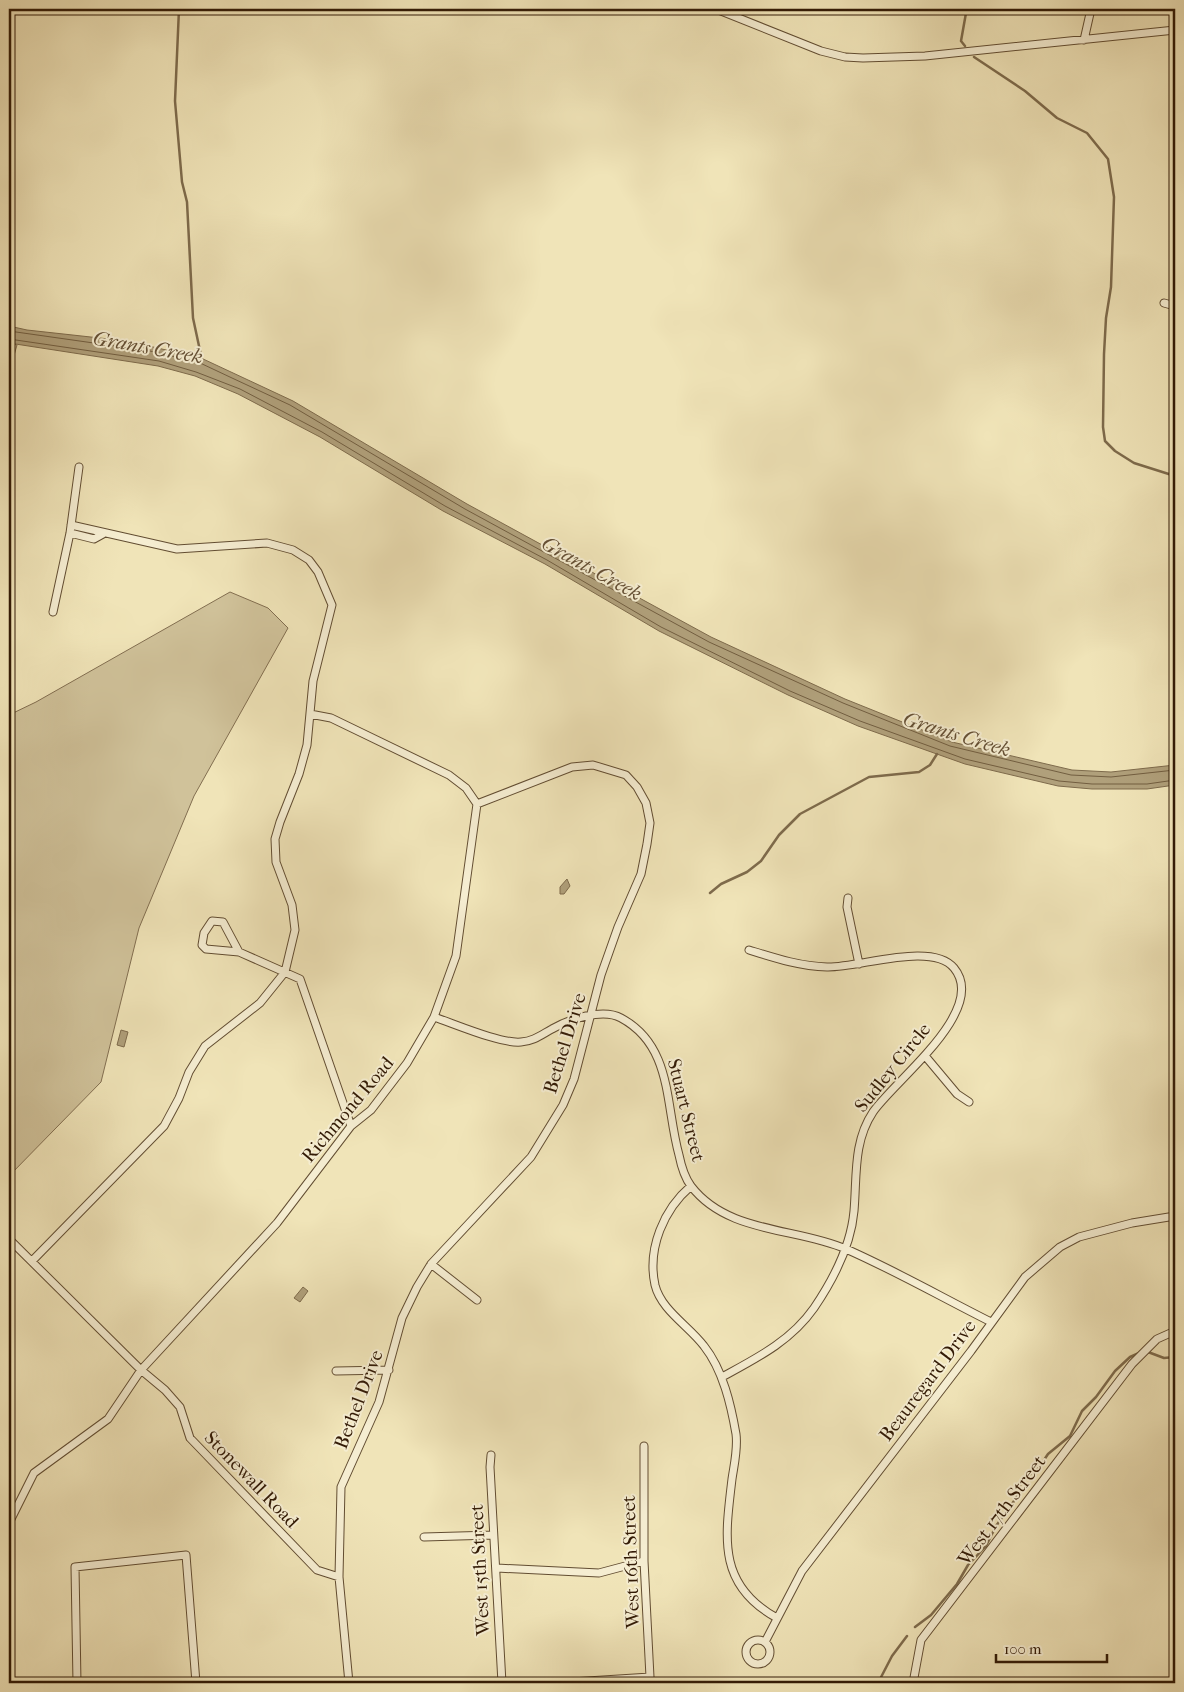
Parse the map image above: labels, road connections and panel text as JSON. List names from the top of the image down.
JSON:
{
  "streets": {
    "street": [
      "Bethel Drive",
      "Sudley Circle",
      "Richmond Road",
      "Stuart Street",
      "Beauregard Drive",
      "Stonewall Road",
      "West 17th Street",
      "West 16th Street",
      "West 15th Street"
    ]
  },
  "crossings": [
    ["Bethel Drive", "Richmond Road"],
    ["Bethel Drive", "Stuart Street"],
    ["Bethel Drive", "Stonewall Road"],
    ["Sudley Circle", "Stuart Street"],
    ["Richmond Road", "Stuart Street"],
    ["Richmond Road", "Stonewall Road"],
    ["Stuart Street", "Beauregard Drive"]
  ],
  "water": ["Grants Creek"],
  "scale_bar": "100 m"
}
